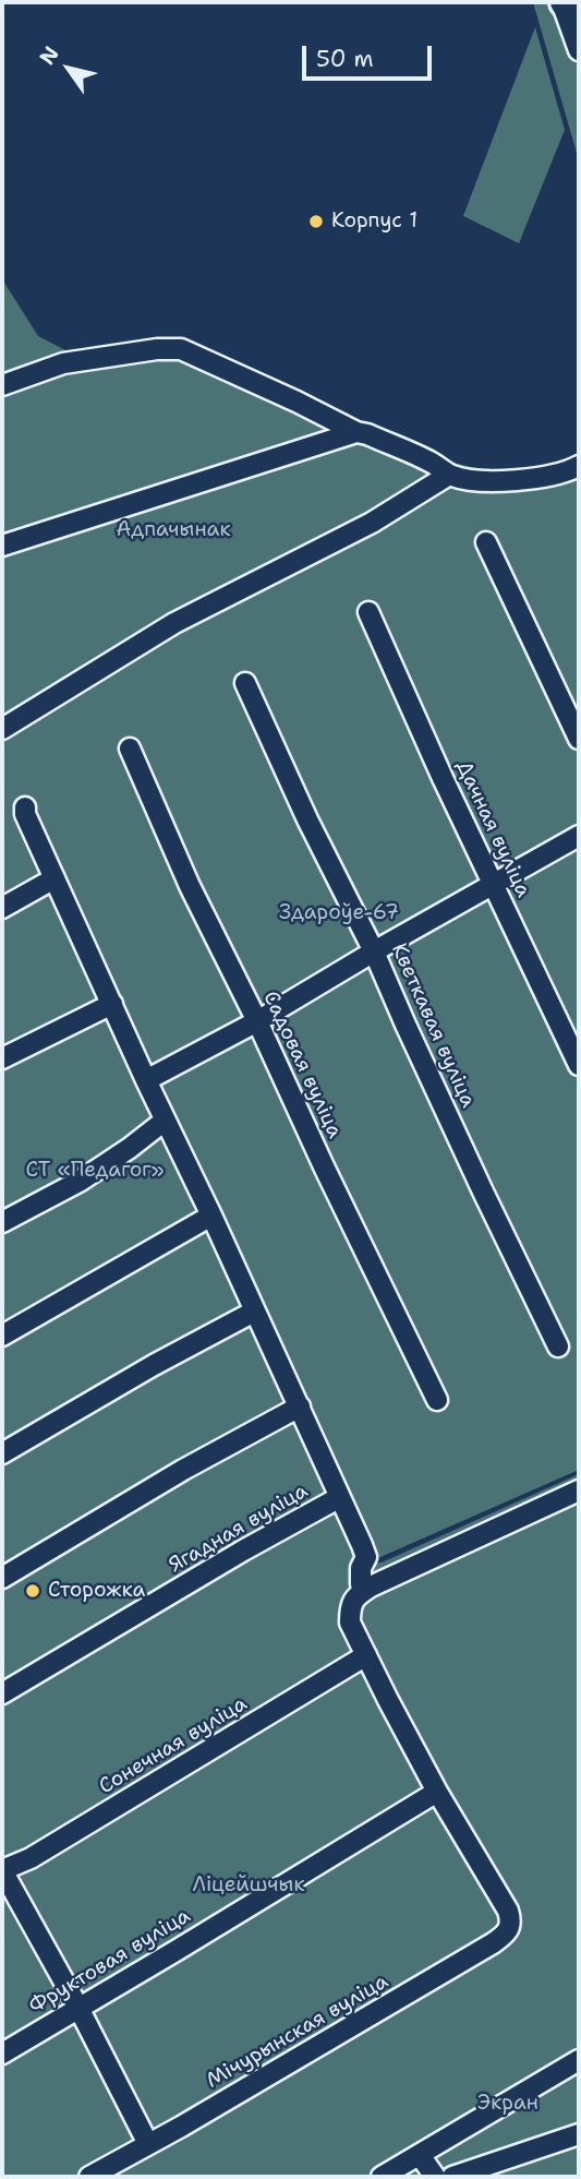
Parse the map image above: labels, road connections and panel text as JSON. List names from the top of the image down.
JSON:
{
  "streets": {
    "street": [
      "Дачная вуліца",
      "Кветкавая вуліца",
      "Садовая вуліца",
      "Ягадная вуліца",
      "Сонечная вуліца",
      "Фруктовая вуліца",
      "Мічурынская вуліца"
    ]
  },
  "crossings": [
    ["Фруктовая вуліца", "Мічурынская вуліца"]
  ],
  "parks": [
    "Адпачынак",
    "Здароўе-67",
    "СТ «Педагог»",
    "Ліцейшчык",
    "Экран"
  ],
  "places": ["Корпус 1", "Сторожка"],
  "scale_bar": "50 m",
  "north": "top left"
}
